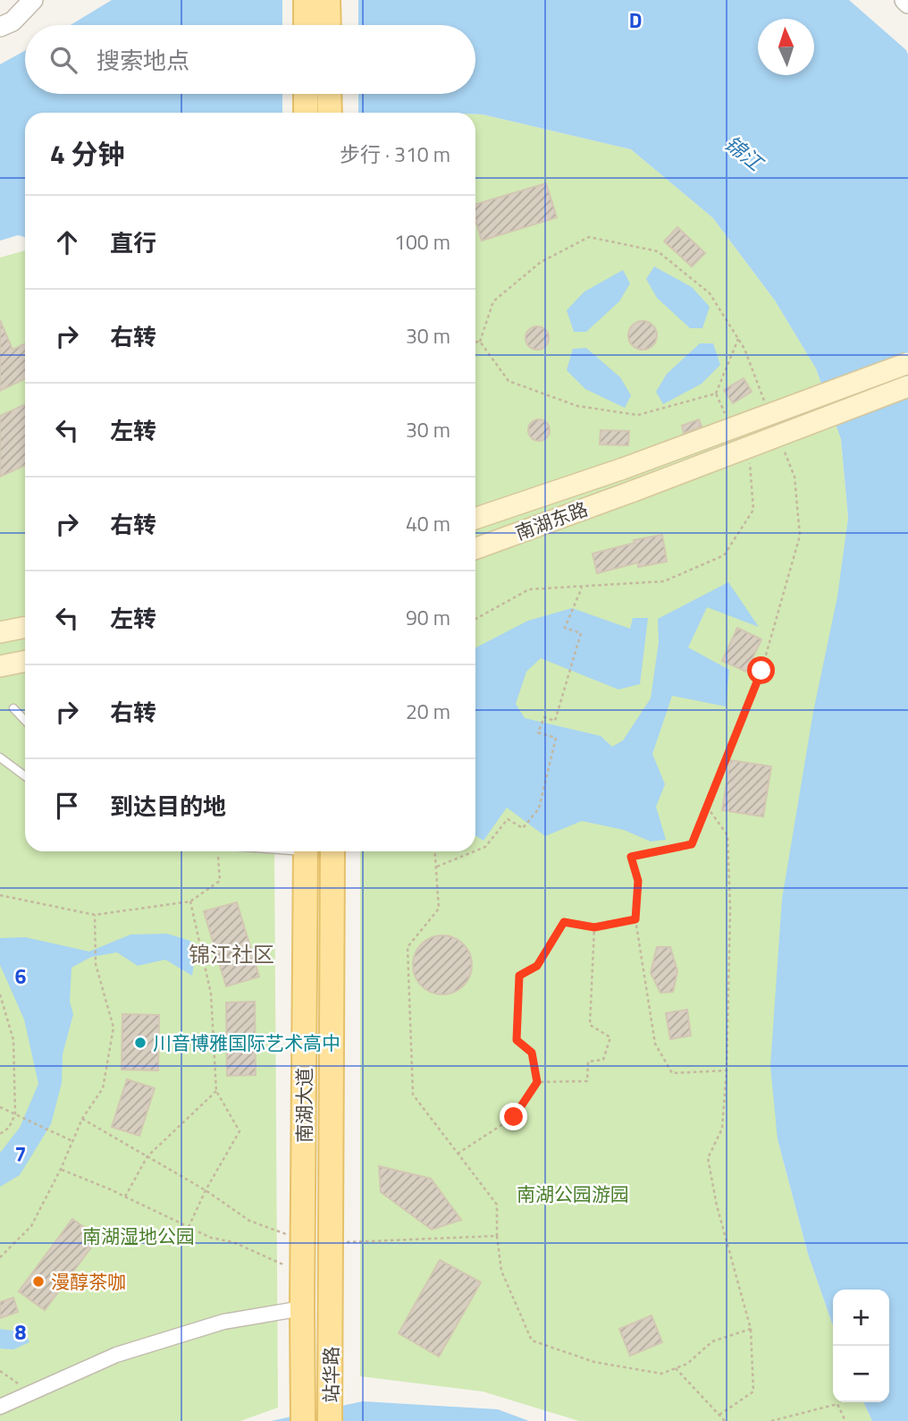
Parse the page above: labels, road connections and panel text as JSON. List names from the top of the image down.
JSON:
{
  "streets": {
    "main road": ["南湖东路", "南湖大道", "站华路"]
  },
  "crossings": [
    ["南湖大道", "站华路"]
  ],
  "districts": ["锦江社区"],
  "water": ["锦江"],
  "parks": ["南湖公园游园", "南湖湿地公园"],
  "places": ["川音博雅国际艺术高中", "漫醇茶咖"],
  "north": "top",
  "page": {
    "search": "搜索地点",
    "heading": ["4 分钟", "步行 · 310 m"],
    "list": [
      ["直行", "100 m"],
      ["右转", "30 m"],
      ["左转", "30 m"],
      ["右转", "40 m"],
      ["左转", "90 m"],
      ["右转", "20 m"],
      "到达目的地"
    ],
    "map_buttons": ["+", "−"]
  },
  "grid": {
    "columns": ["D"],
    "rows": ["6", "7", "8"]
  }
}
